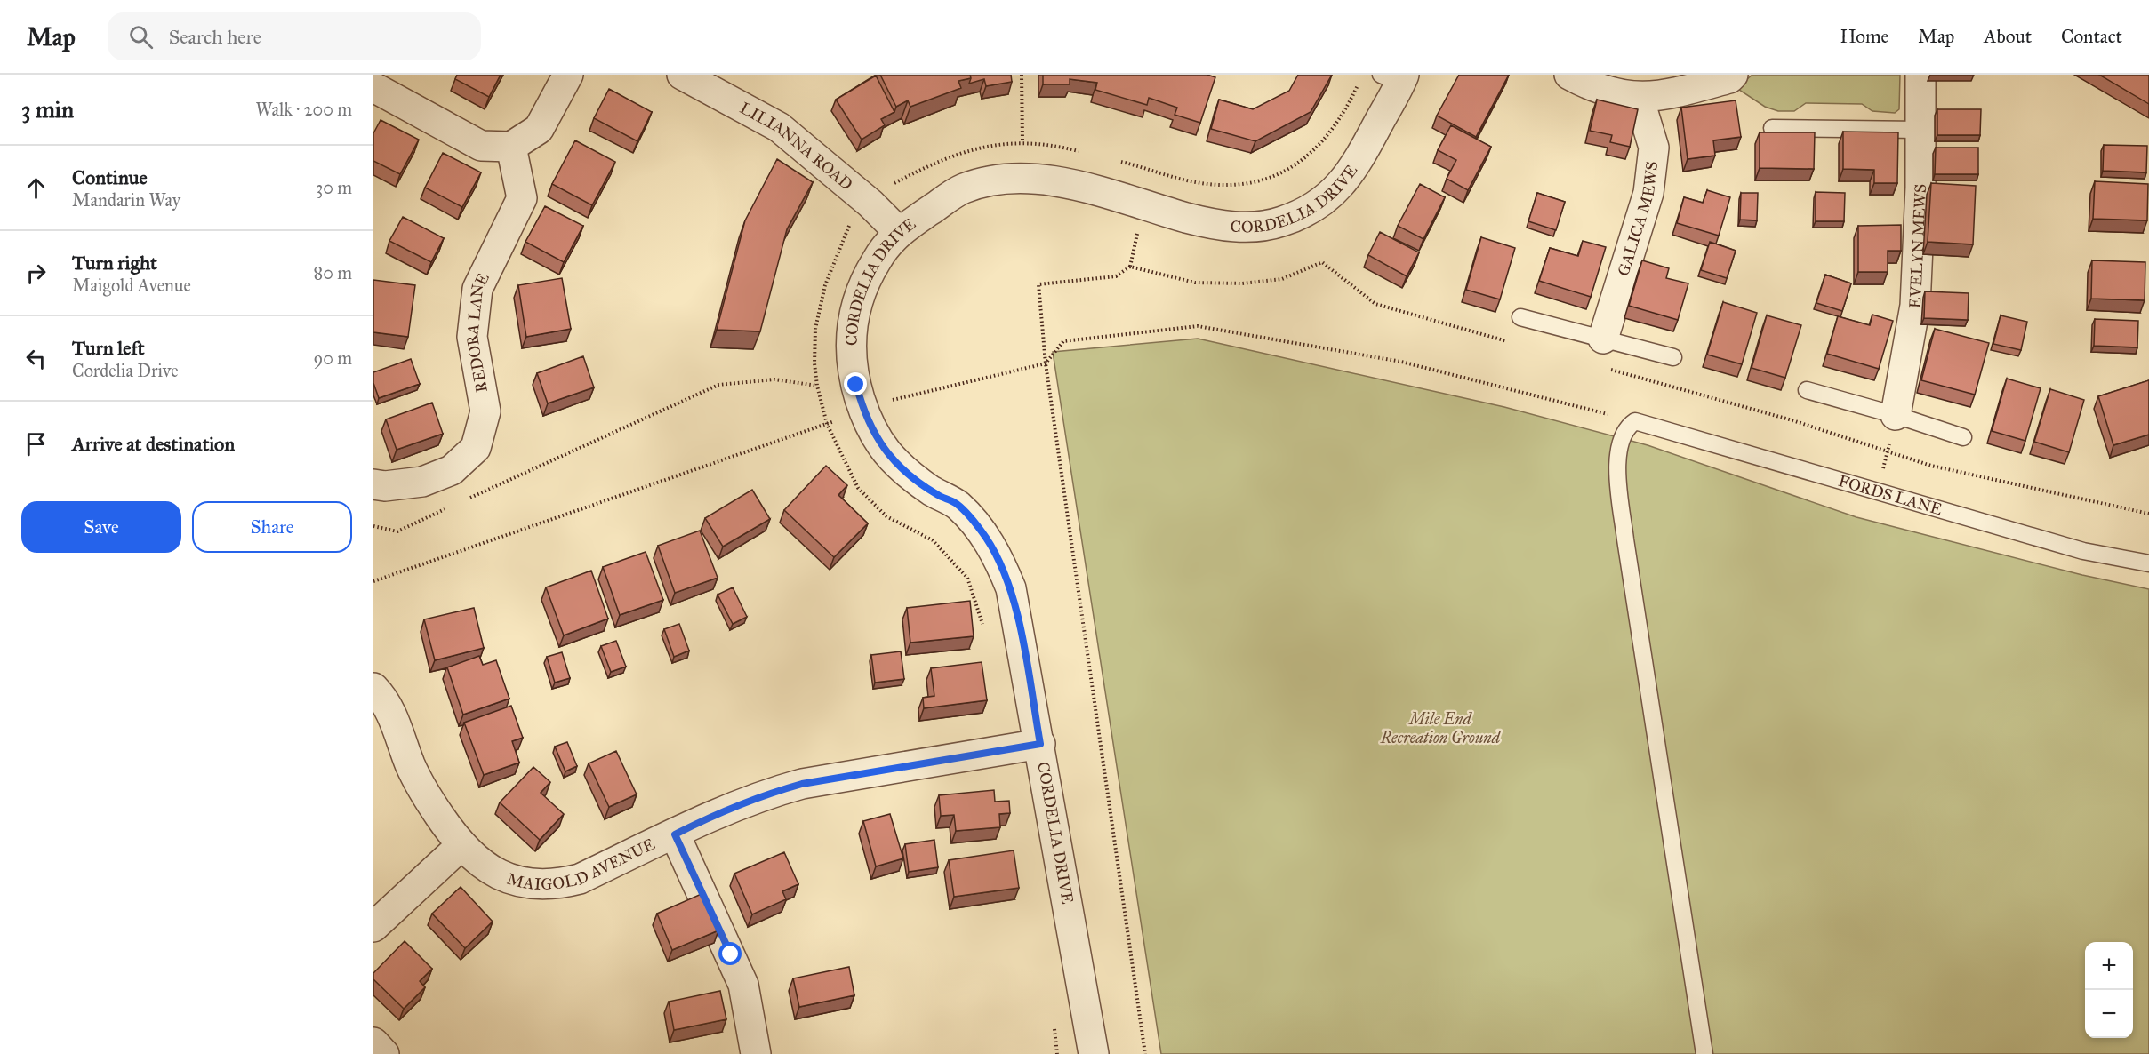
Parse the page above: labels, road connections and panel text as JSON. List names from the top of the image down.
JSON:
{
  "streets": {
    "street": [
      "LILIANNA ROAD",
      "CORDELIA DRIVE",
      "GALICA MEWS",
      "EVELYN MEWS",
      "REDORA LANE",
      "MAIGOLD AVENUE"
    ],
    "lane": ["FORDS LANE"]
  },
  "crossings": [
    ["LILIANNA ROAD", "CORDELIA DRIVE"],
    ["CORDELIA DRIVE", "MAIGOLD AVENUE"]
  ],
  "parks": ["Mile End Recreation Ground"],
  "page": {
    "header": "Map",
    "search": "Search here",
    "nav": [
      "Home",
      "Map",
      "About",
      "Contact"
    ],
    "heading": ["3 min", "Walk · 200 m"],
    "list": [
      ["Continue", "Mandarin Way", "30 m"],
      ["Turn right", "Maigold Avenue", "80 m"],
      ["Turn left", "Cordelia Drive", "90 m"],
      "Arrive at destination"
    ],
    "buttons": ["Save", "Share"],
    "map_buttons": ["+", "−"]
  }
}
